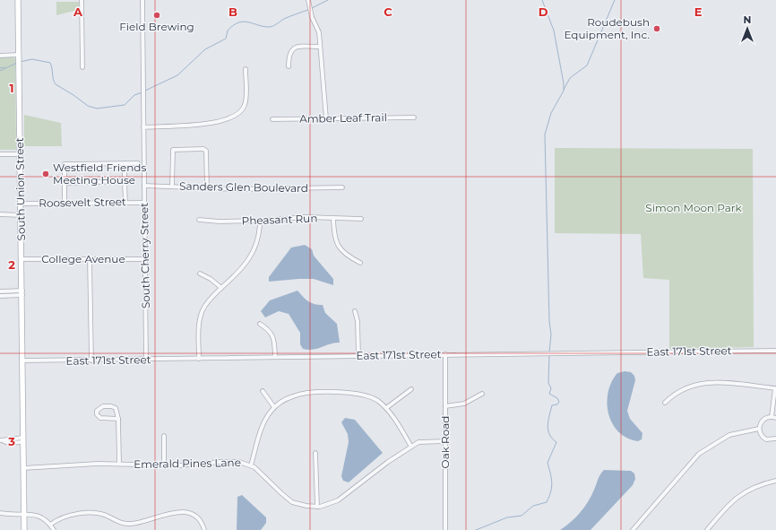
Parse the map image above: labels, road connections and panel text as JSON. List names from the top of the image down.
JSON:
{
  "streets": {
    "street": [
      "Amber Leaf Trail",
      "Sanders Glen Boulevard",
      "South Union Street",
      "Roosevelt Street",
      "Pheasant Run",
      "South Cherry Street",
      "College Avenue",
      "East 171st Street",
      "Oak Road",
      "Emerald Pines Lane"
    ]
  },
  "crossings": [
    ["Sanders Glen Boulevard", "South Cherry Street"],
    ["South Union Street", "Roosevelt Street"],
    ["South Union Street", "College Avenue"],
    ["South Union Street", "East 171st Street"],
    ["South Union Street", "Emerald Pines Lane"],
    ["Roosevelt Street", "South Cherry Street"],
    ["South Cherry Street", "College Avenue"],
    ["South Cherry Street", "East 171st Street"],
    ["East 171st Street", "Oak Road"],
    ["Oak Road", "Emerald Pines Lane"]
  ],
  "parks": ["Simon Moon Park"],
  "places": ["Field Brewing", "Roudebush Equipment, Inc.", "Westfield Friends Meeting House"],
  "north": "top",
  "grid": {
    "columns": [
      "A",
      "B",
      "C",
      "D",
      "E"
    ],
    "rows": ["1", "2", "3"]
  }
}
